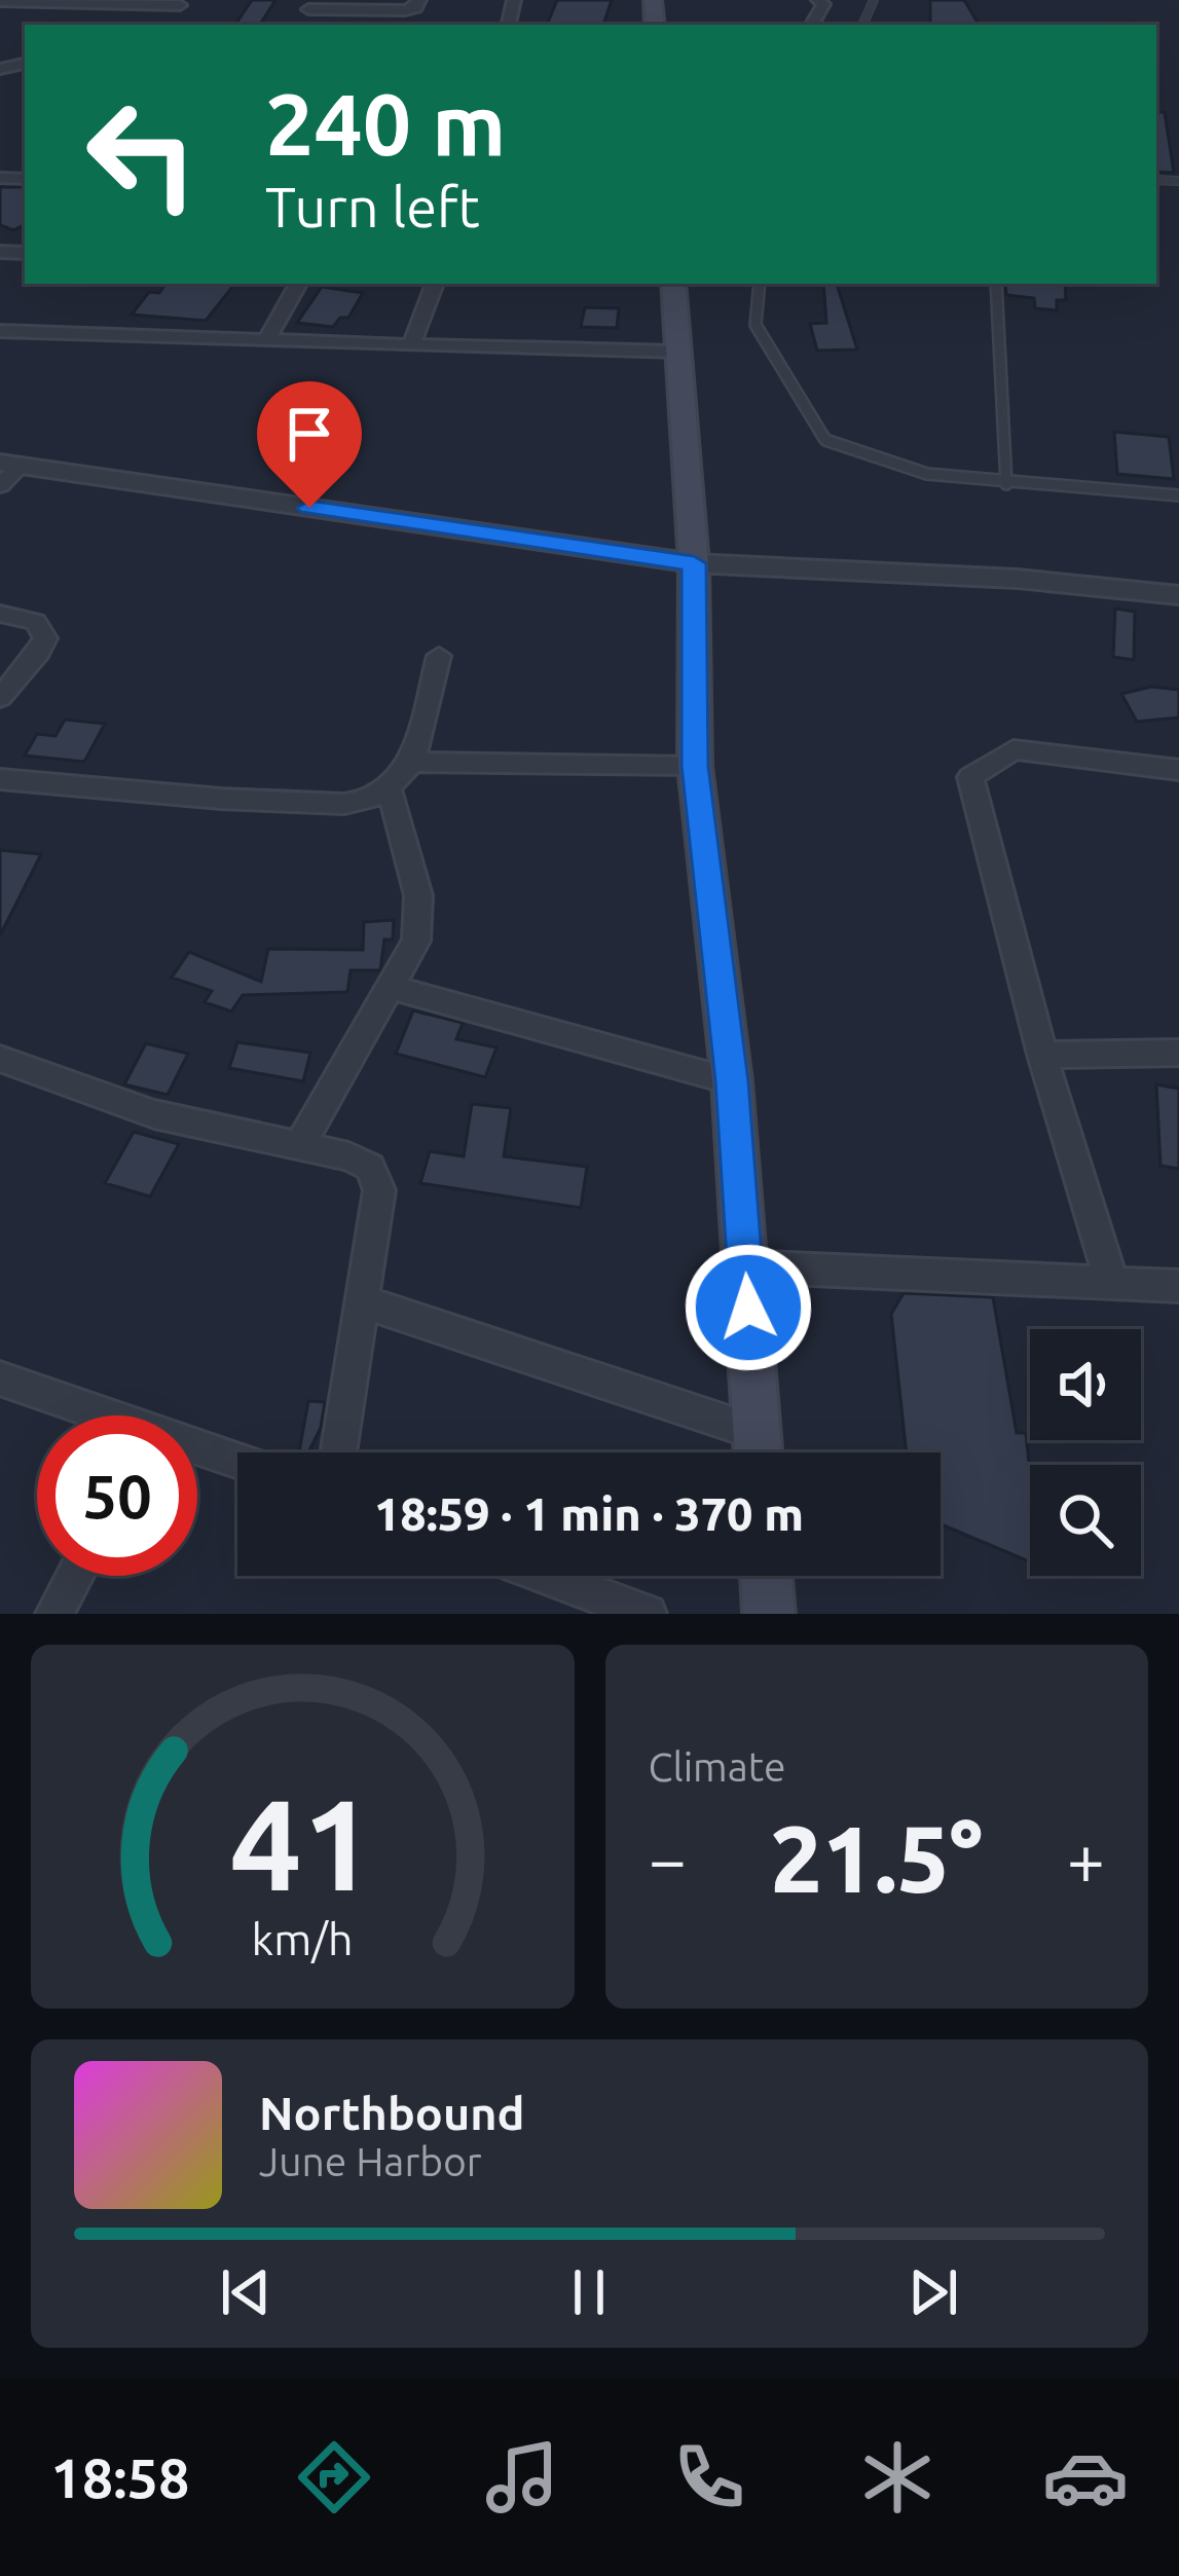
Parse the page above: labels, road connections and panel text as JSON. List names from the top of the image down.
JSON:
{
  "page": {
    "turn": ["240 m", "Turn left"],
    "limit": "50",
    "trip": "18:59 · 1 min · 370 m",
    "tile": "Climate",
    "heat": ["−", "21.5°", "+"],
    "song": ["Northbound", "June Harbor"],
    "tabs": "18:58",
    "gauge": ["41", "km/h"]
  }
}
